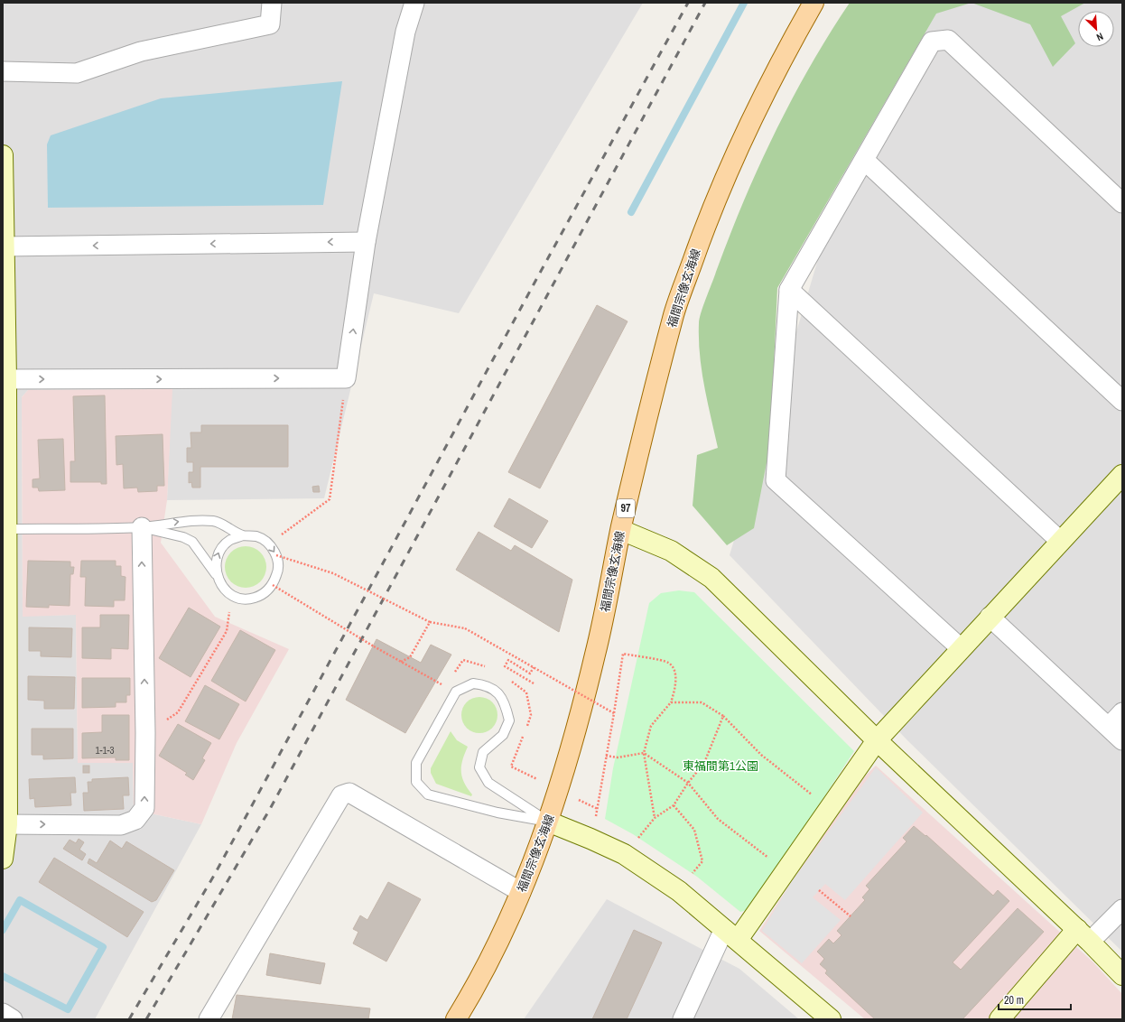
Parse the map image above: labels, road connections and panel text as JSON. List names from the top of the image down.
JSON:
{
  "streets": {
    "main road": ["福間宗像玄海線", "97"]
  },
  "parks": ["東福間第1公園"],
  "house_numbers": ["1-1-3"],
  "scale_bar": "20 m",
  "north": "bottom right"
}
